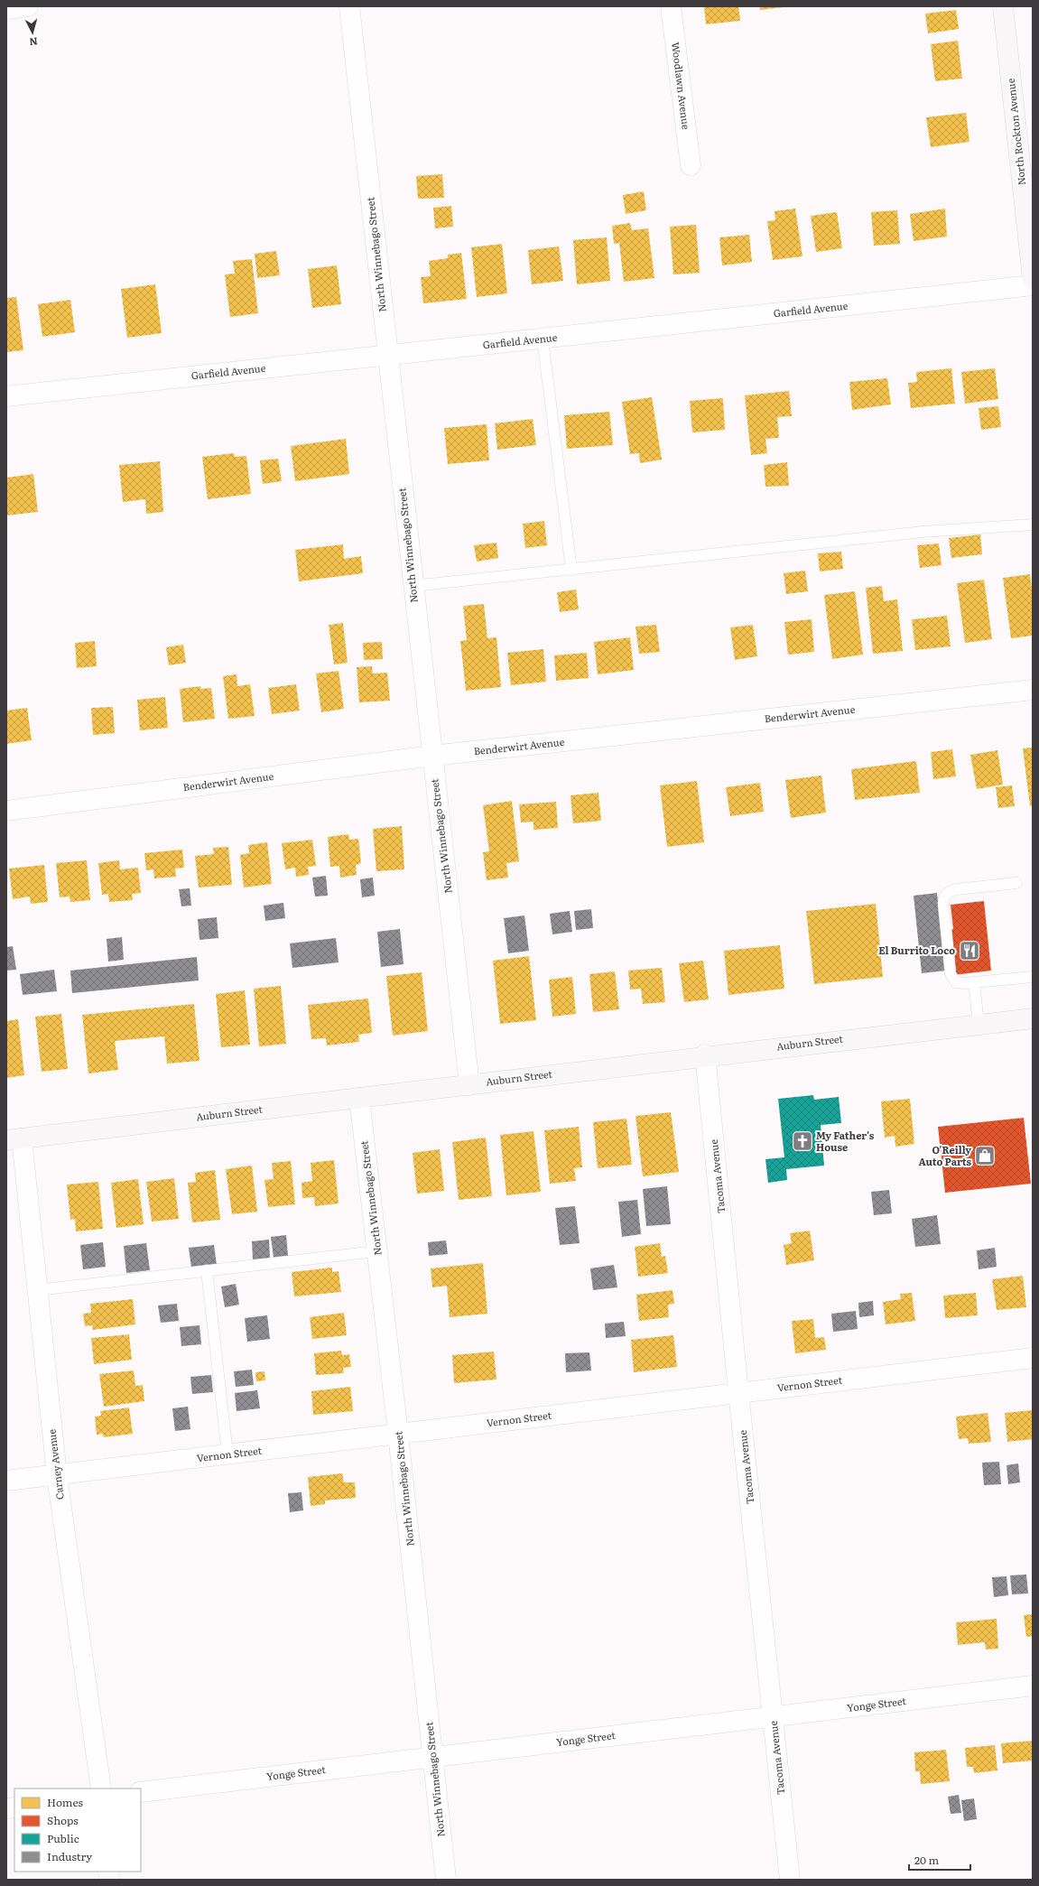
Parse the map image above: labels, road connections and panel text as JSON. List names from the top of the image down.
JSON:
{
  "streets": {
    "main road": ["North Rockton Avenue", "Auburn Street"],
    "street": [
      "Woodlawn Avenue",
      "North Winnebago Street",
      "Garfield Avenue",
      "Benderwirt Avenue",
      "Tacoma Avenue",
      "Vernon Street",
      "Carney Avenue",
      "Yonge Street"
    ]
  },
  "crossings": [
    ["North Winnebago Street", "Garfield Avenue"],
    ["North Winnebago Street", "Benderwirt Avenue"],
    ["North Winnebago Street", "Auburn Street"],
    ["North Winnebago Street", "Vernon Street"],
    ["North Winnebago Street", "Yonge Street"],
    ["Auburn Street", "Tacoma Avenue"],
    ["Auburn Street", "Carney Avenue"],
    ["Tacoma Avenue", "Vernon Street"],
    ["Tacoma Avenue", "Yonge Street"],
    ["Vernon Street", "Carney Avenue"]
  ],
  "places": {
    "restaurant": ["El Burrito Loco"],
    "church": ["My Father's House"],
    "shop": ["O'Reilly Auto Parts"]
  },
  "legend": [
    "Homes",
    "Shops",
    "Public",
    "Industry"
  ],
  "scale_bar": "20 m",
  "north": "bottom"
}
